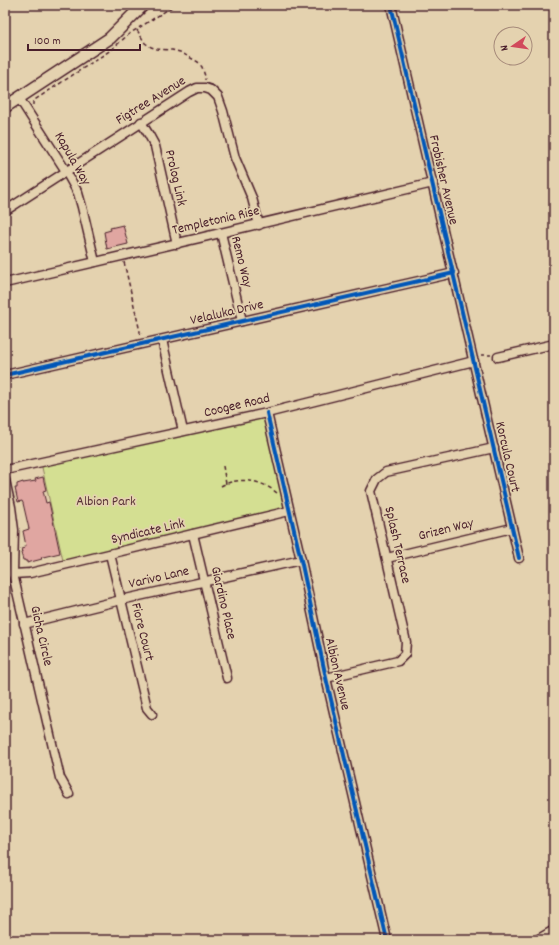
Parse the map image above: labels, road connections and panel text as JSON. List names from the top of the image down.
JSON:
{
  "streets": {
    "street": [
      "Figtree Avenue",
      "Kapula Way",
      "Prolog Link",
      "Frobisher Avenue",
      "Templetonia Rise",
      "Remo Way",
      "Velaluka Drive",
      "Coogee Road",
      "Korcula Court",
      "Grizen Way",
      "Syndicate Link",
      "Splash Terrace",
      "Varivo Lane",
      "Giardino Place",
      "Fiore Court",
      "Gicha Circle",
      "Albion Avenue"
    ]
  },
  "crossings": [
    ["Figtree Avenue", "Kapula Way"],
    ["Figtree Avenue", "Prolog Link"],
    ["Figtree Avenue", "Templetonia Rise"],
    ["Kapula Way", "Templetonia Rise"],
    ["Prolog Link", "Templetonia Rise"],
    ["Frobisher Avenue", "Templetonia Rise"],
    ["Frobisher Avenue", "Velaluka Drive"],
    ["Frobisher Avenue", "Coogee Road"],
    ["Frobisher Avenue", "Korcula Court"],
    ["Templetonia Rise", "Remo Way"],
    ["Remo Way", "Velaluka Drive"],
    ["Coogee Road", "Korcula Court"],
    ["Coogee Road", "Albion Avenue"],
    ["Korcula Court", "Grizen Way"],
    ["Korcula Court", "Splash Terrace"],
    ["Grizen Way", "Splash Terrace"],
    ["Syndicate Link", "Giardino Place"],
    ["Syndicate Link", "Fiore Court"],
    ["Syndicate Link", "Gicha Circle"],
    ["Syndicate Link", "Albion Avenue"],
    ["Splash Terrace", "Albion Avenue"],
    ["Varivo Lane", "Giardino Place"],
    ["Varivo Lane", "Fiore Court"],
    ["Varivo Lane", "Gicha Circle"],
    ["Varivo Lane", "Albion Avenue"]
  ],
  "parks": ["Albion Park"],
  "scale_bar": "100 m",
  "north": "left"
}
